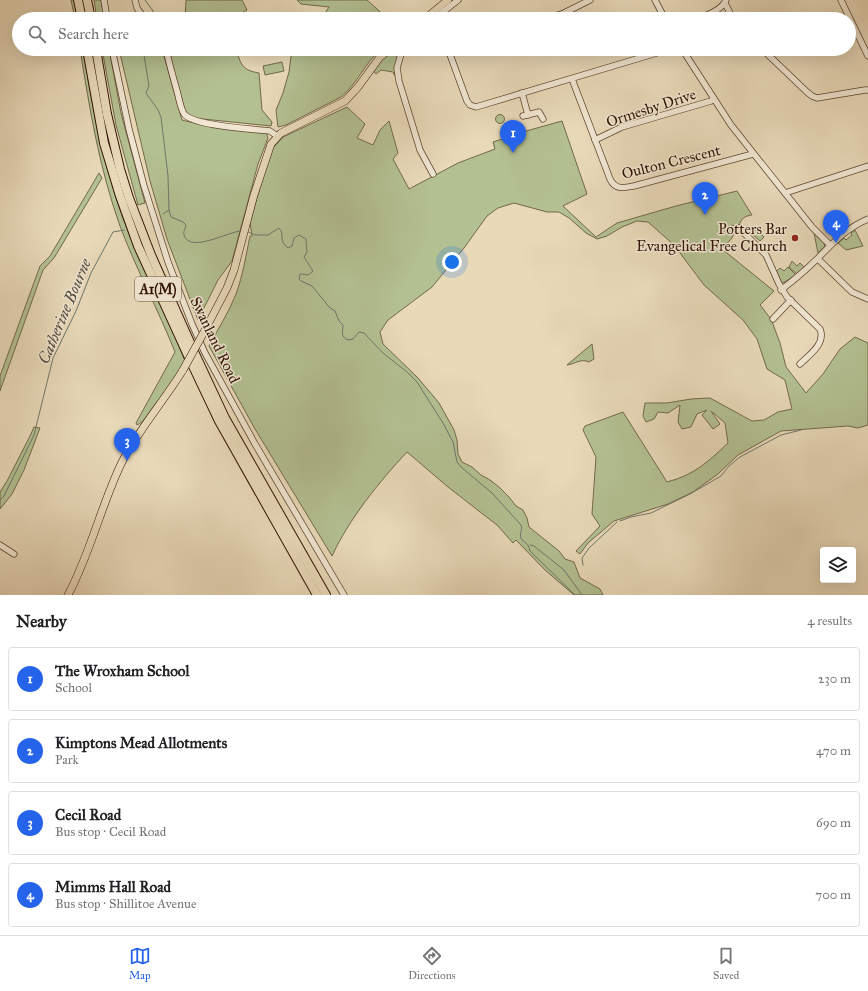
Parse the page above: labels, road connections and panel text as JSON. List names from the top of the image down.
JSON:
{
  "streets": {
    "highway": ["A1(M)"],
    "street": ["Ormesby Drive", "Oulton Crescent", "Swanland Road"]
  },
  "crossings": [
    ["Ormesby Drive", "Oulton Crescent"]
  ],
  "water": ["Catherine Bourne"],
  "places": ["Potters Bar Evangelical Free Church"],
  "page": {
    "search": "Search here",
    "pins": [
      "1",
      "2",
      "4",
      "3"
    ],
    "heading": ["Nearby", "4 results"],
    "list": [
      {
        "mark": "1",
        "name": "The Wroxham School",
        "note": "School",
        "value": "230 m"
      },
      {
        "mark": "2",
        "name": "Kimptons Mead Allotments",
        "note": "Park",
        "value": "470 m"
      },
      {
        "mark": "3",
        "name": "Cecil Road",
        "note": "Bus stop · Cecil Road",
        "value": "690 m"
      },
      {
        "mark": "4",
        "name": "Mimms Hall Road",
        "note": "Bus stop · Shillitoe Avenue",
        "value": "700 m"
      }
    ],
    "nav": ["Map", "Directions", "Saved"]
  }
}
